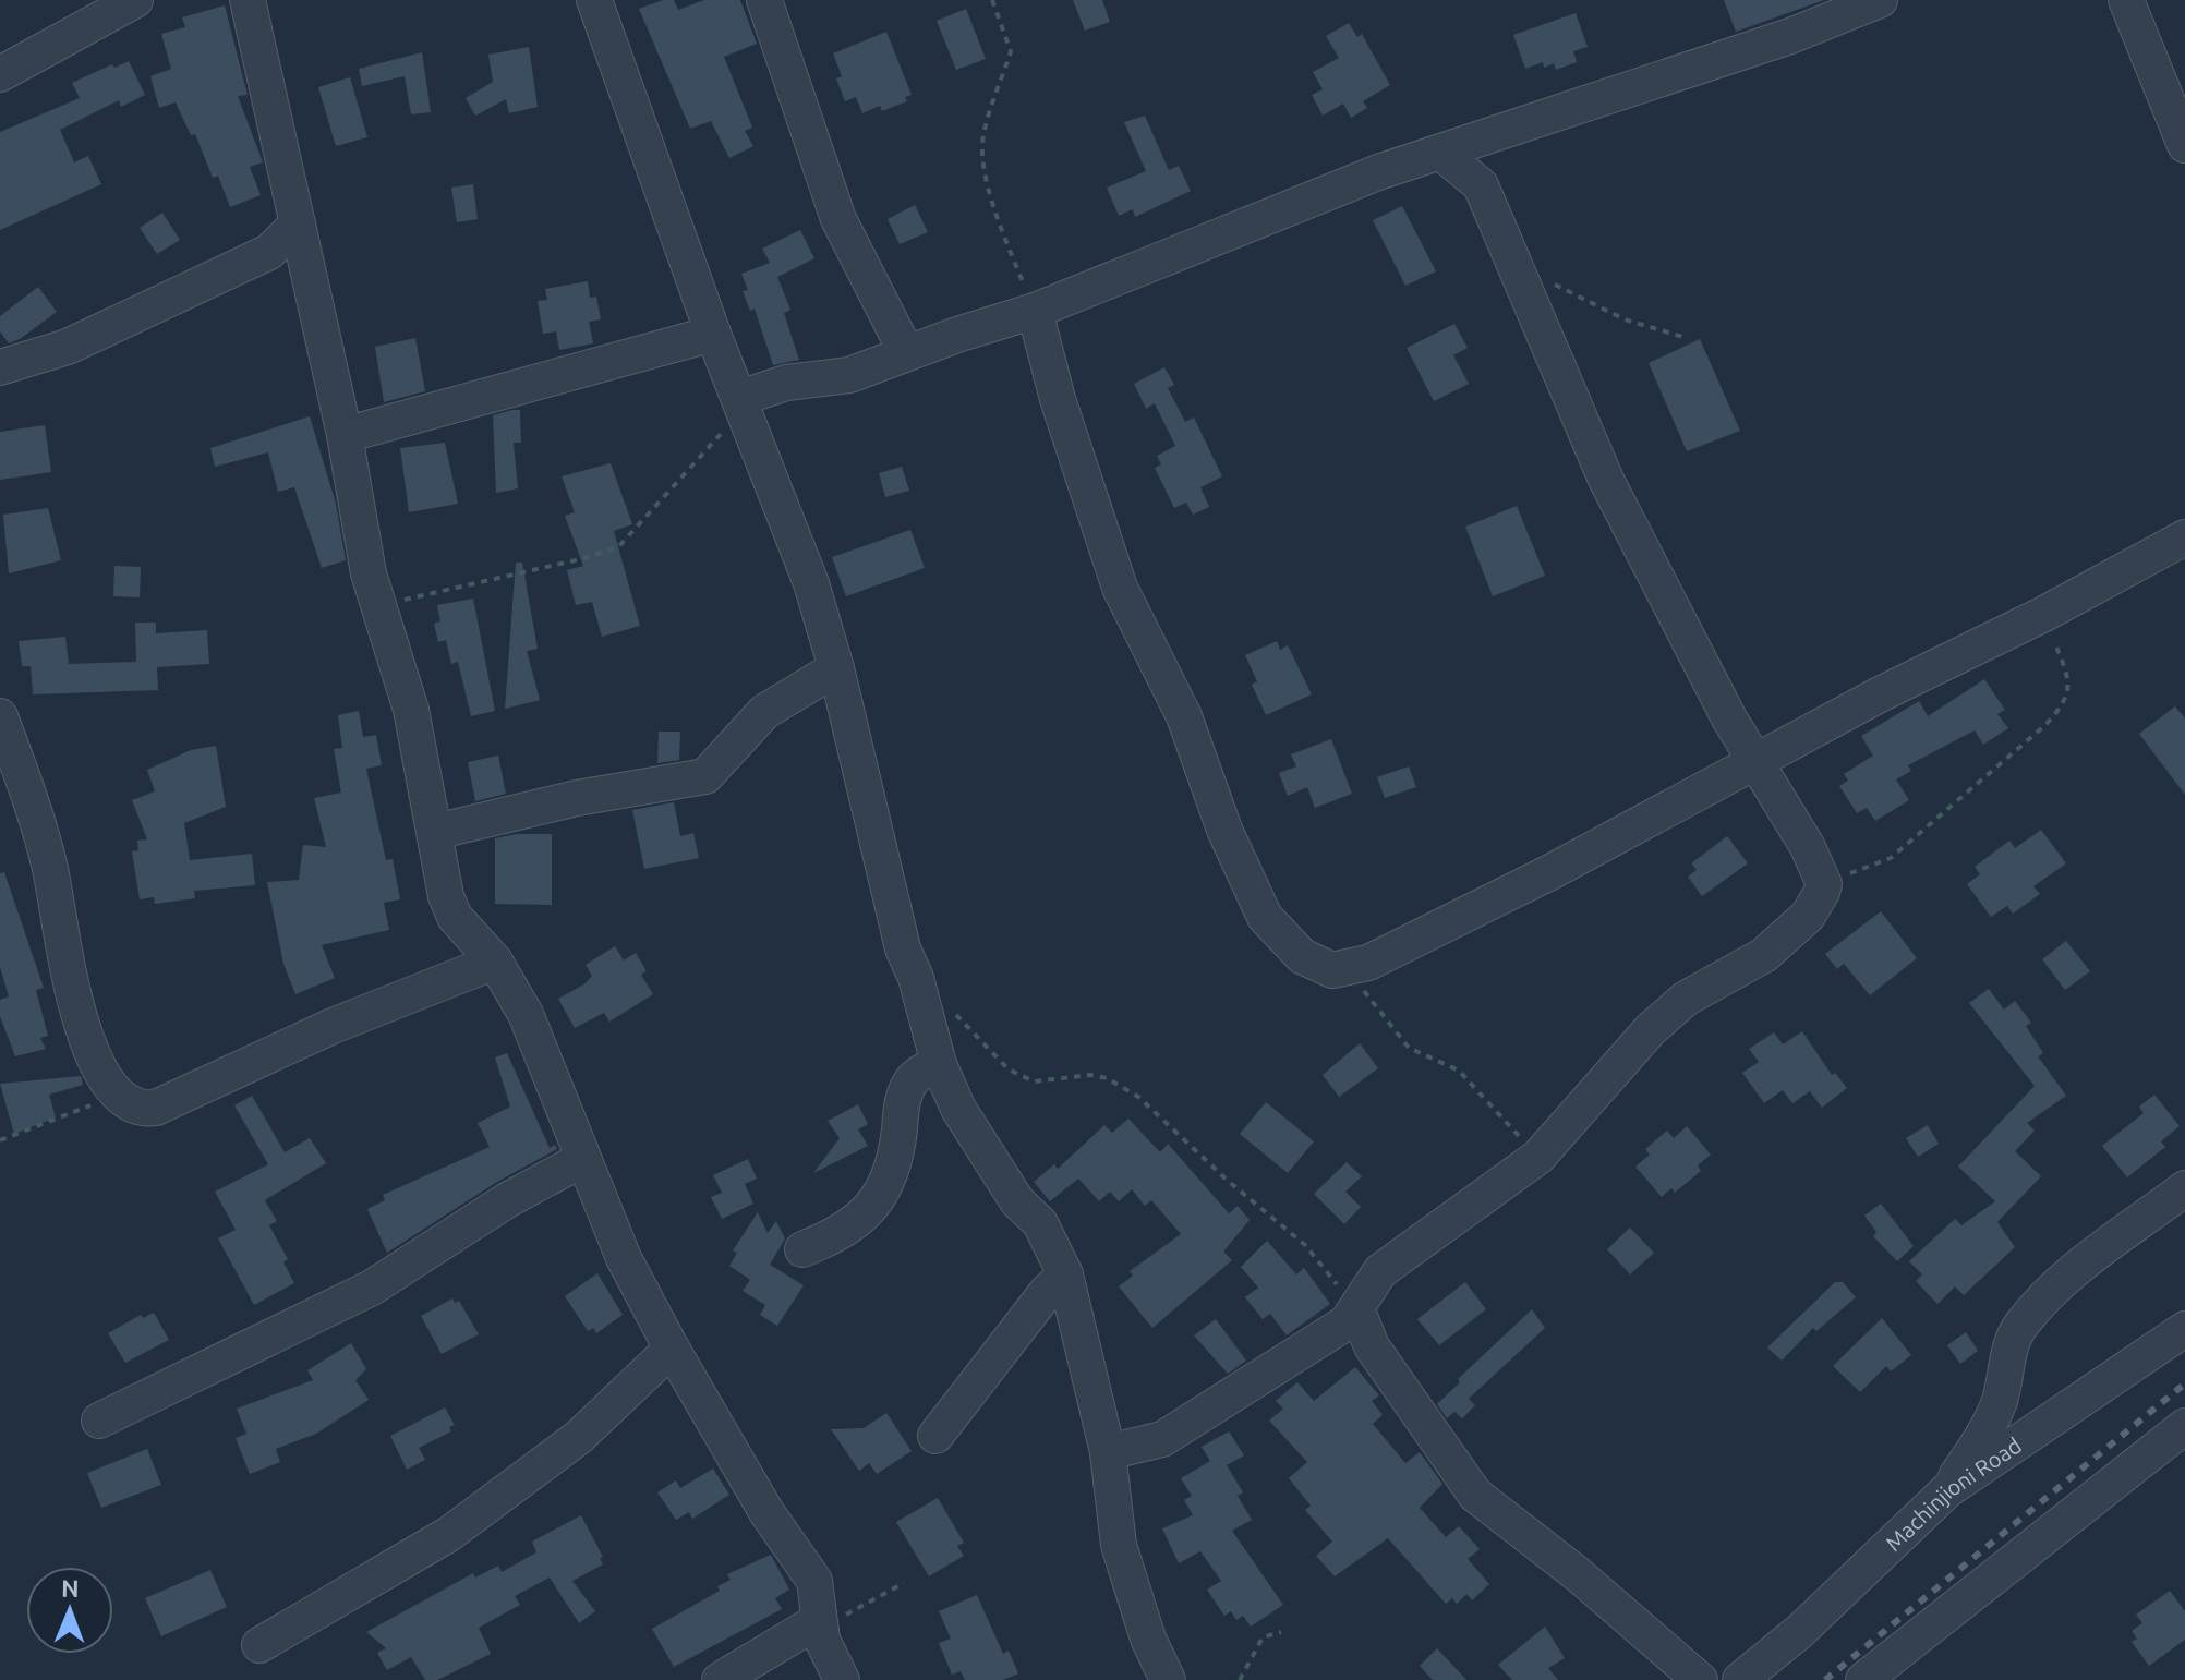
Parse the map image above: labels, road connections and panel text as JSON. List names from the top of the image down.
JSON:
{
  "streets": {
    "street": ["Machinjioni Road"]
  },
  "north": "top"
}
